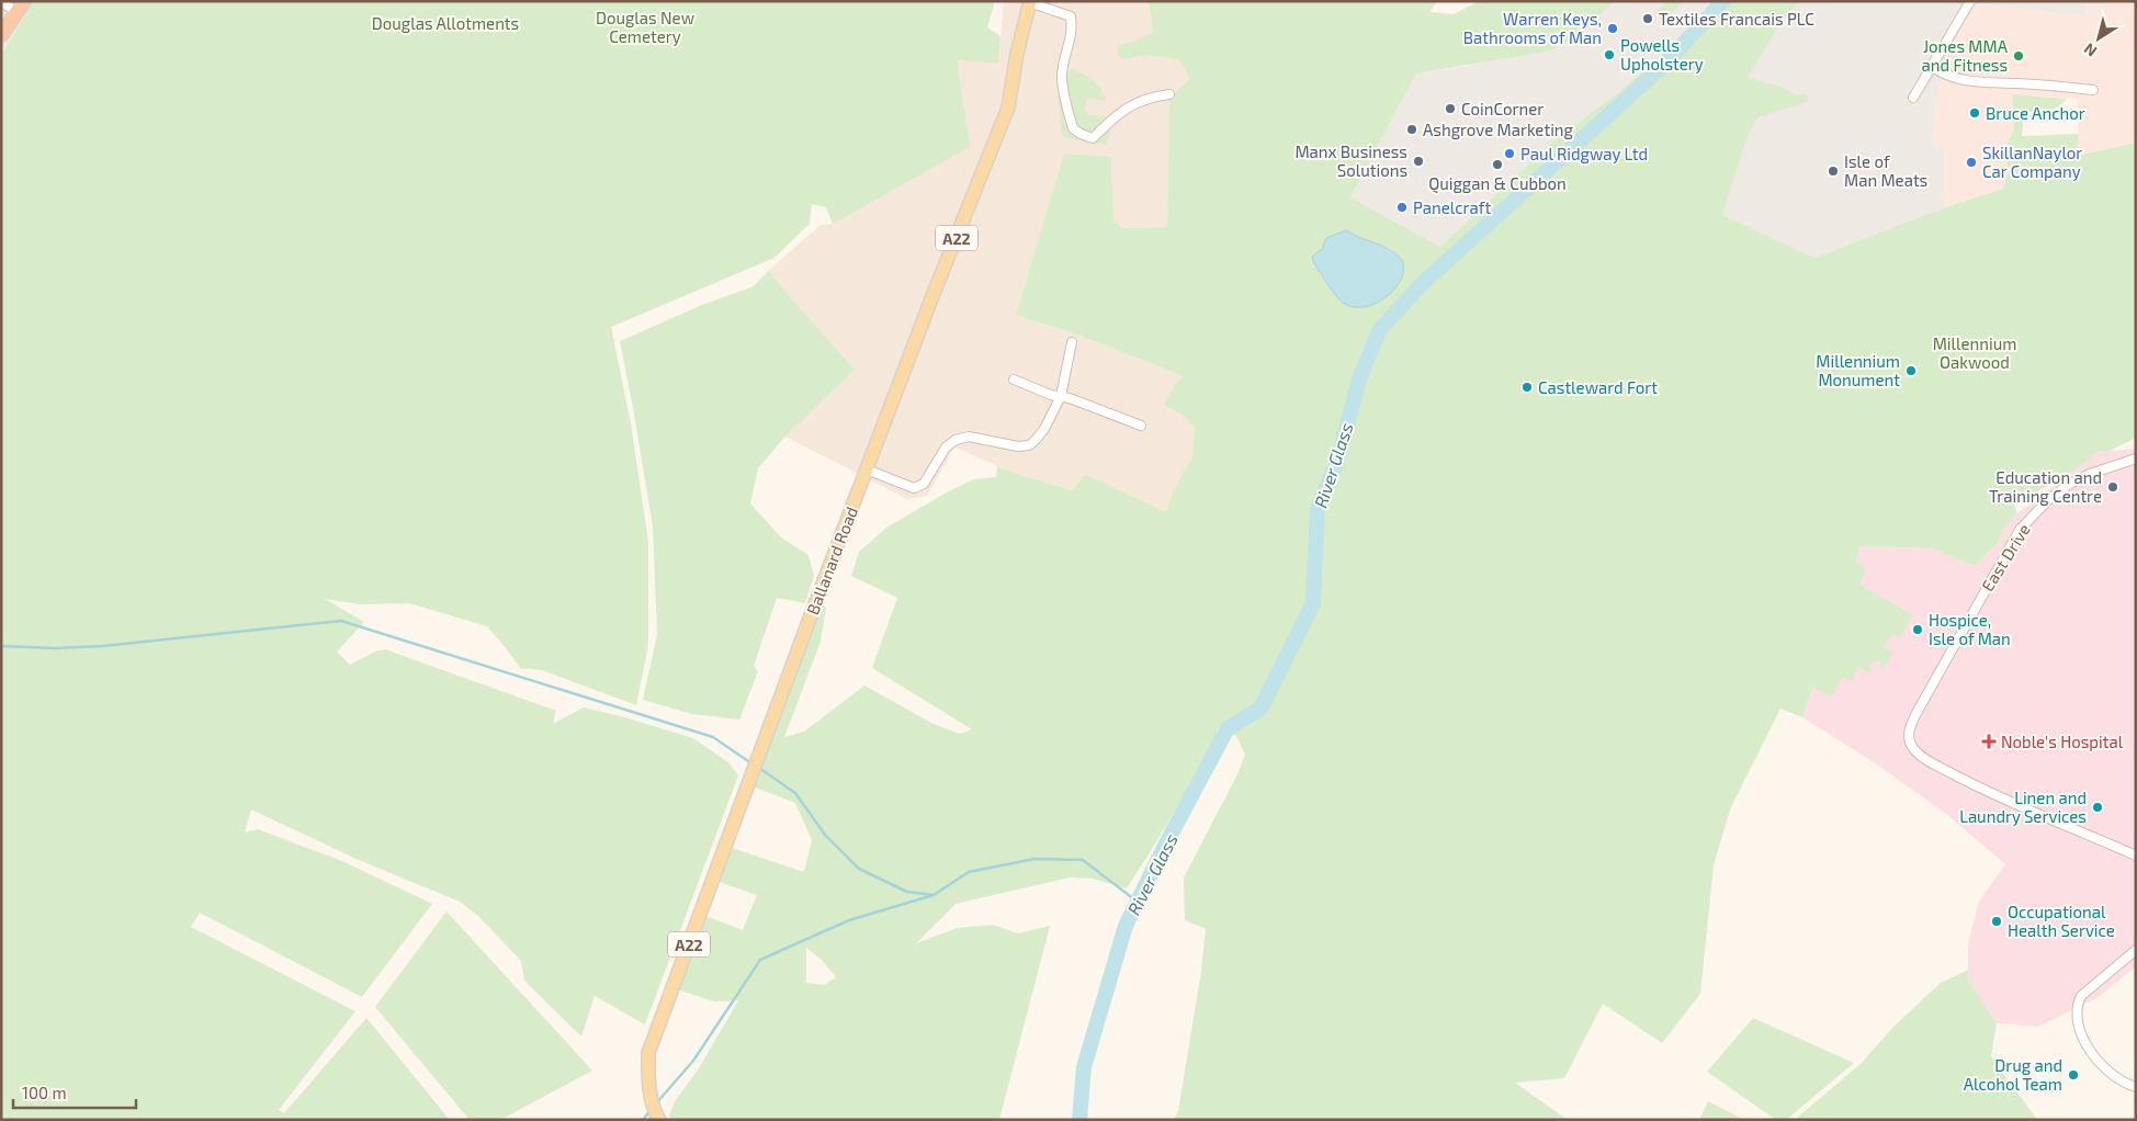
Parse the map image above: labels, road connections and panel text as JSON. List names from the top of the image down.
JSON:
{
  "streets": {
    "main road": ["A22", "Ballanard Road"],
    "street": ["East Drive"]
  },
  "water": ["River Glass"],
  "parks": ["Douglas New Cemetery", "Douglas Allotments", "Millennium Oakwood"],
  "places": {
    "other": [
      "Textiles Francais PLC",
      "Warren Keys, Bathrooms of Man",
      "Powells Upholstery",
      "Jones MMA and Fitness",
      "CoinCorner",
      "Bruce Anchor",
      "Ashgrove Marketing",
      "Paul Ridgway Ltd",
      "Manx Business Solutions",
      "SkillanNaylor Car Company",
      "Quiggan & Cubbon",
      "Isle of Man Meats",
      "Panelcraft",
      "Millennium Monument",
      "Castleward Fort",
      "Education and Training Centre",
      "Hospice, Isle of Man",
      "Linen and Laundry Services",
      "Occupational Health Service",
      "Drug and Alcohol Team"
    ],
    "health": ["Noble's Hospital"]
  },
  "scale_bar": "100 m",
  "north": "bottom left"
}
